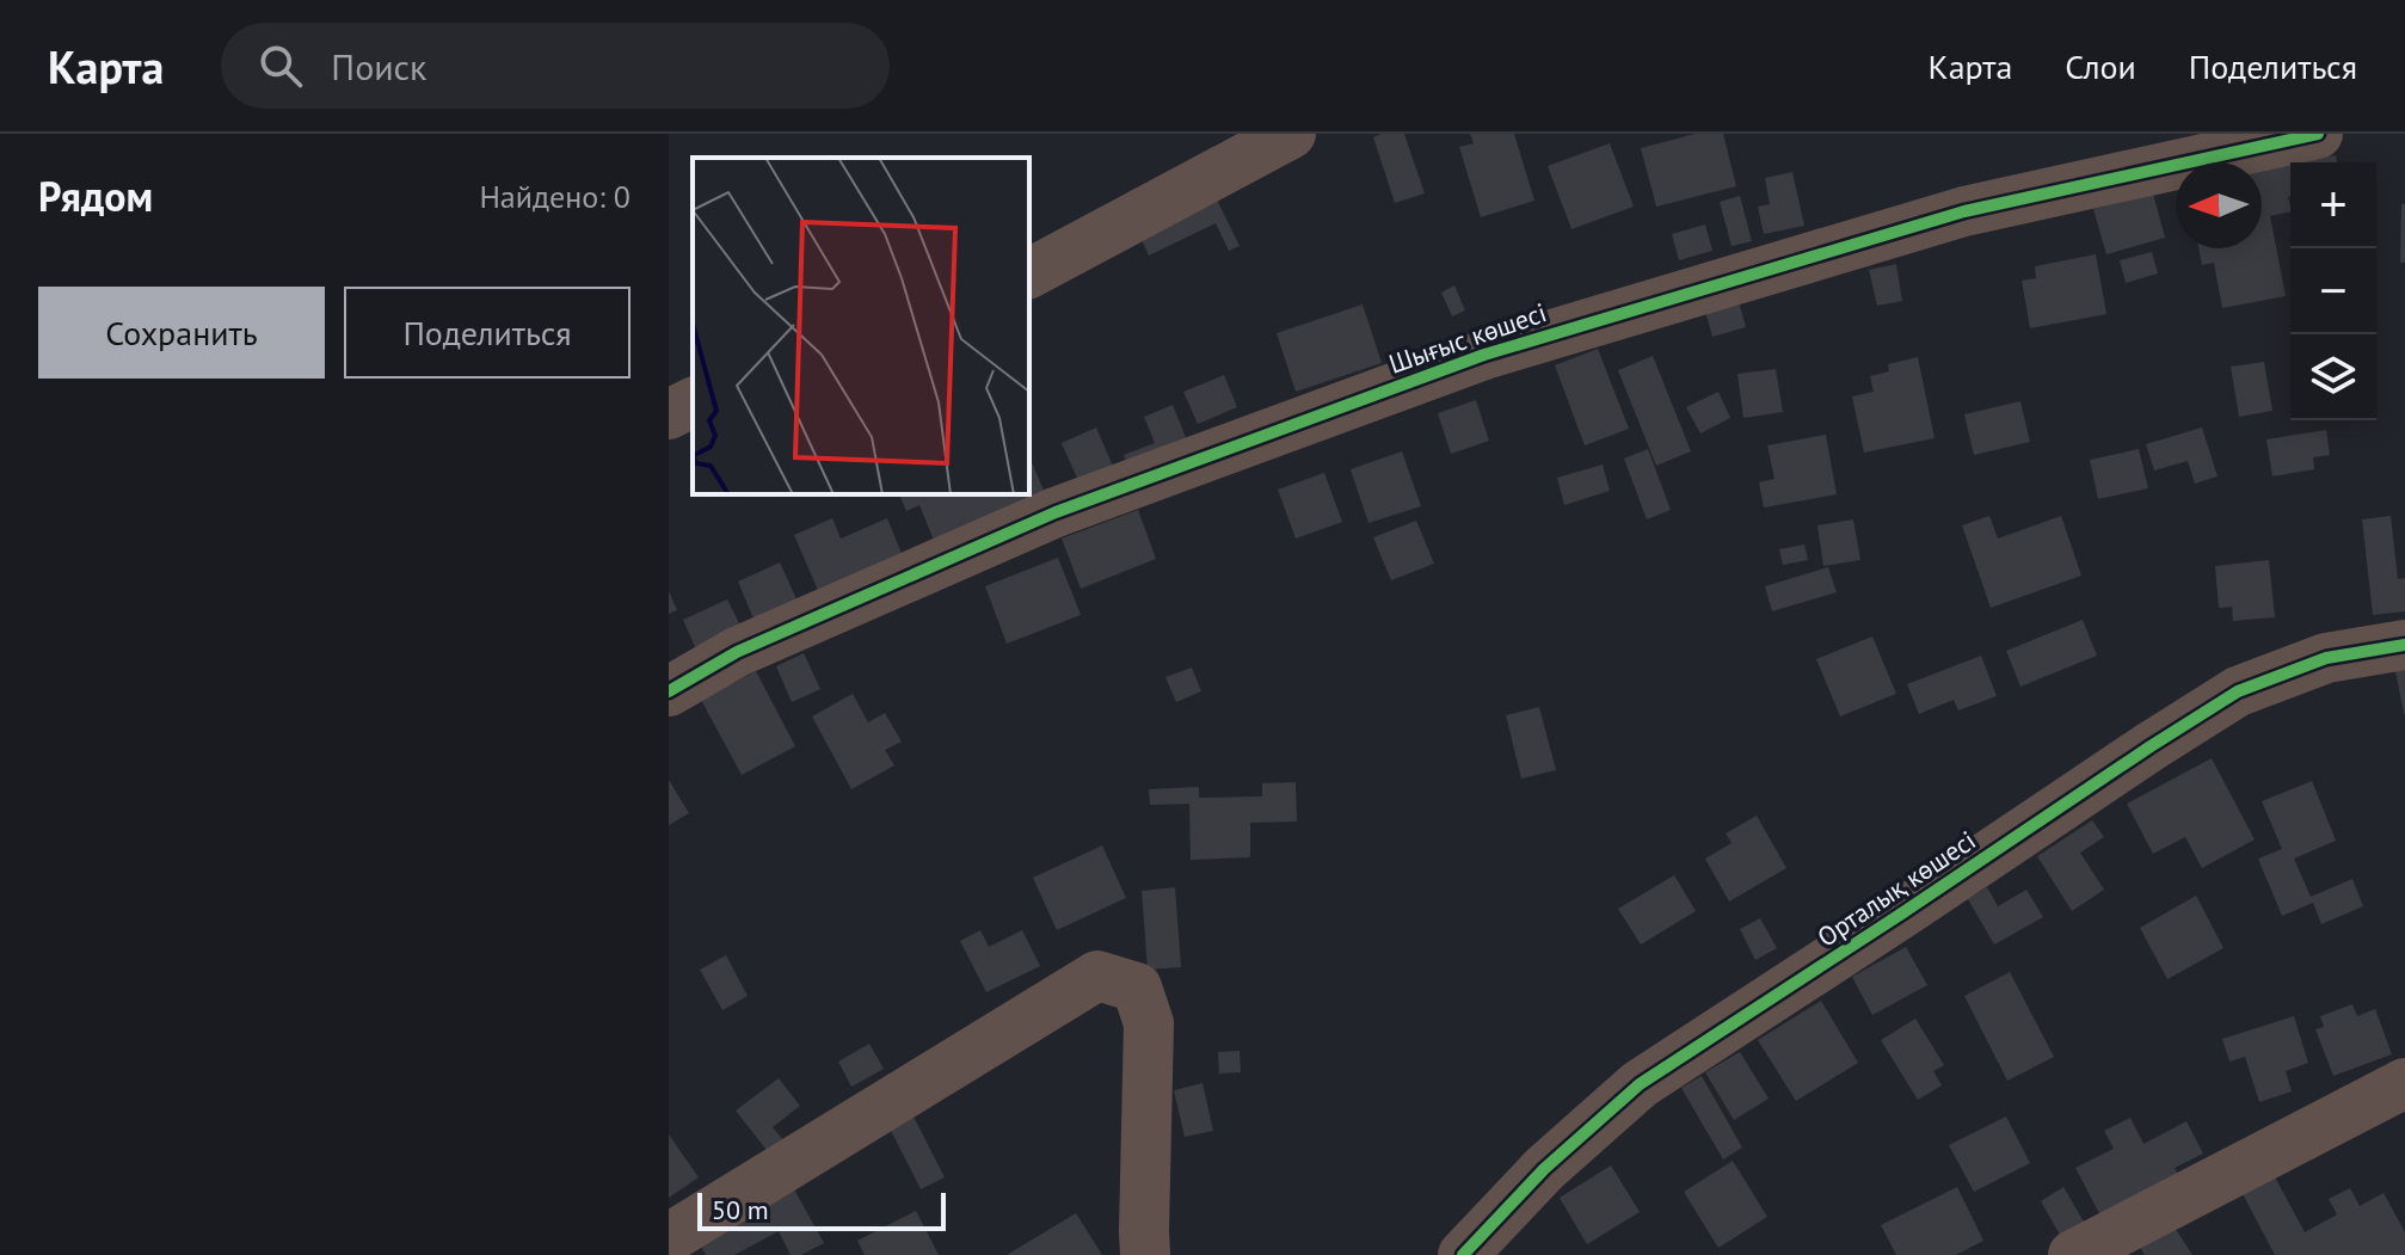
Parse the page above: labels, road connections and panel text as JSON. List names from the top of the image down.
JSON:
{
  "streets": {
    "street": ["Шығыс көшесі", "Орталық көшесі"]
  },
  "scale_bar": "50 m",
  "north": "left",
  "page": {
    "header": "Карта",
    "search": "Поиск",
    "nav": ["Карта", "Слои", "Поделиться"],
    "heading": ["Рядом", "Найдено: 0"],
    "map_buttons": ["+", "−"],
    "buttons": ["Сохранить", "Поделиться"],
    "scale": "50 m"
  }
}
